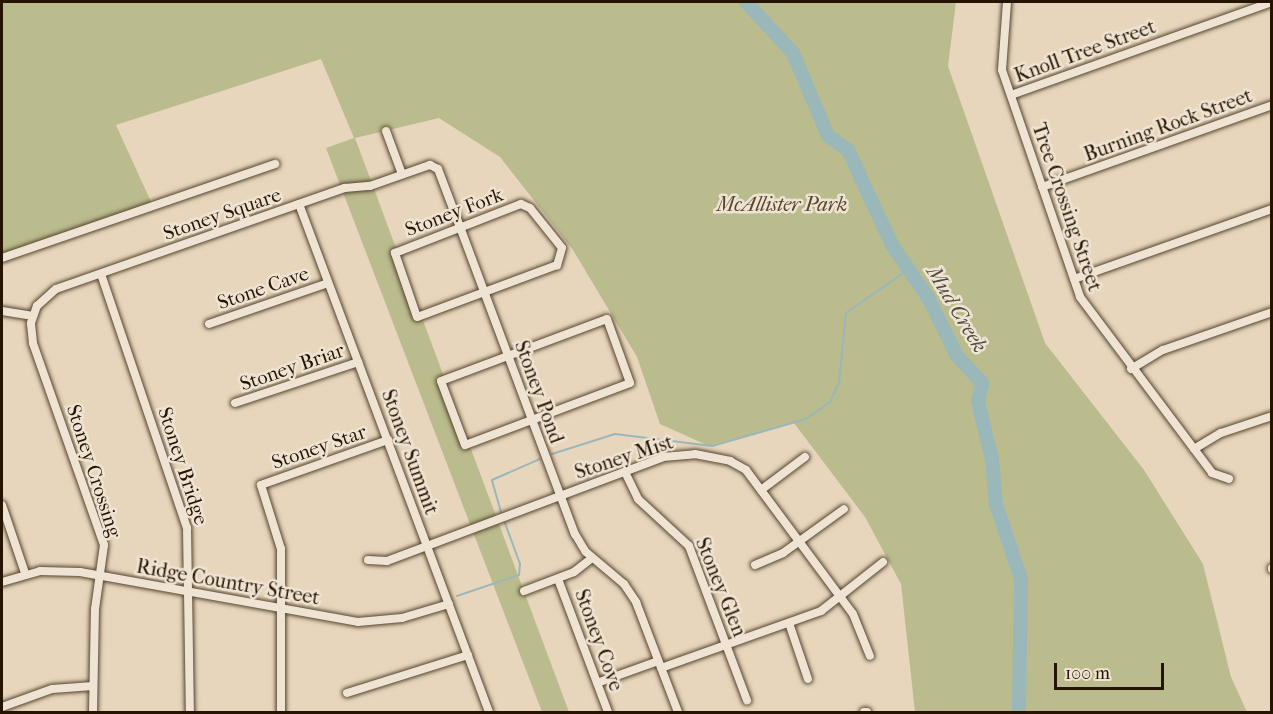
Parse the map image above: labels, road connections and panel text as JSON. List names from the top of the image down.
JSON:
{
  "streets": {
    "street": [
      "Knoll Tree Street",
      "Burning Rock Street",
      "Tree Crossing Street",
      "Stoney Fork",
      "Stoney Square",
      "Stone Cave",
      "Stoney Briar",
      "Stoney Pond",
      "Stoney Star",
      "Stoney Summit",
      "Stoney Mist",
      "Stoney Bridge",
      "Stoney Crossing",
      "Ridge Country Street",
      "Stoney Glen",
      "Stoney Cove"
    ]
  },
  "crossings": [
    ["Knoll Tree Street", "Tree Crossing Street"],
    ["Burning Rock Street", "Tree Crossing Street"],
    ["Stoney Fork", "Stoney Pond"],
    ["Stoney Square", "Stoney Pond"],
    ["Stoney Square", "Stoney Summit"],
    ["Stoney Square", "Stoney Bridge"],
    ["Stoney Square", "Stoney Crossing"],
    ["Stone Cave", "Stoney Summit"],
    ["Stoney Briar", "Stoney Summit"],
    ["Stoney Pond", "Stoney Mist"],
    ["Stoney Star", "Stoney Summit"],
    ["Stoney Star", "Ridge Country Street"],
    ["Stoney Summit", "Stoney Mist"],
    ["Stoney Summit", "Ridge Country Street"],
    ["Stoney Mist", "Stoney Glen"],
    ["Stoney Bridge", "Ridge Country Street"],
    ["Stoney Crossing", "Ridge Country Street"]
  ],
  "water": ["Mud Creek"],
  "parks": ["McAllister Park"],
  "scale_bar": "100 m"
}
